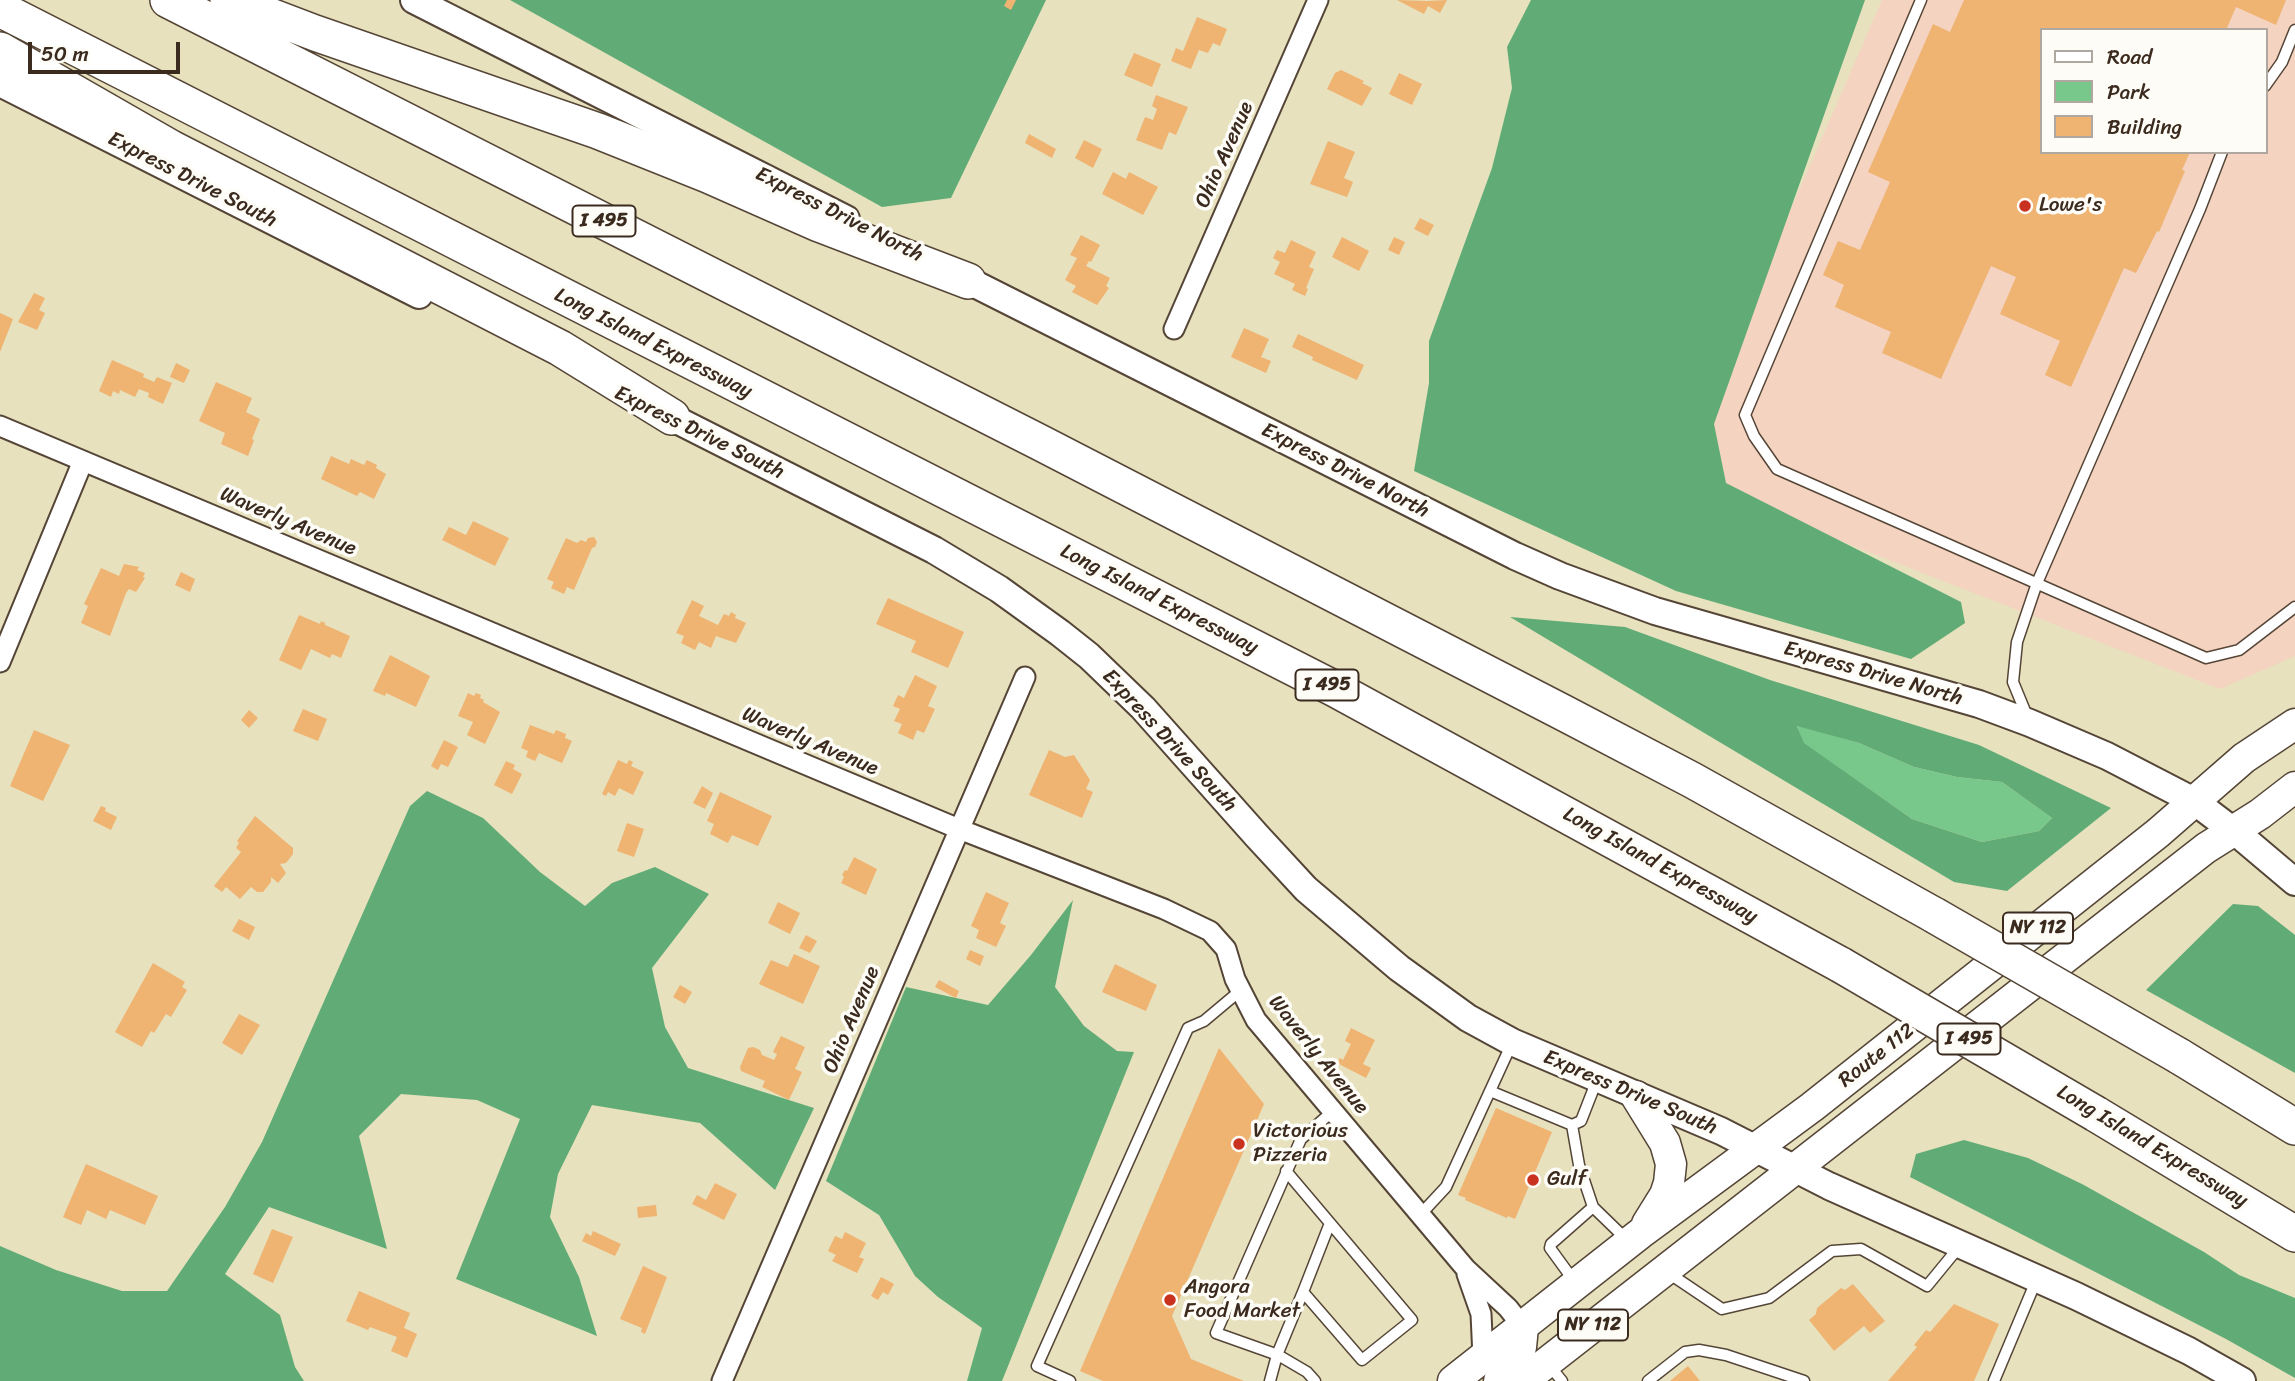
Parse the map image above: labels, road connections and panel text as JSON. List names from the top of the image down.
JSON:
{
  "streets": {
    "highway": ["I 495", "Long Island Expressway"],
    "main road": [
      "Express Drive South",
      "Express Drive North",
      "NY 112",
      "Route 112"
    ],
    "street": ["Ohio Avenue", "Waverly Avenue"]
  },
  "crossings": [
    ["Ohio Avenue", "Waverly Avenue"],
    ["Express Drive South", "Route 112"],
    ["Express Drive North", "Route 112"],
    ["Waverly Avenue", "Route 112"]
  ],
  "places": [
    "Lowe's",
    "Victorious Pizzeria",
    "Gulf",
    "Angora Food Market"
  ],
  "legend": ["Road", "Park", "Building"],
  "scale_bar": "50 m"
}
